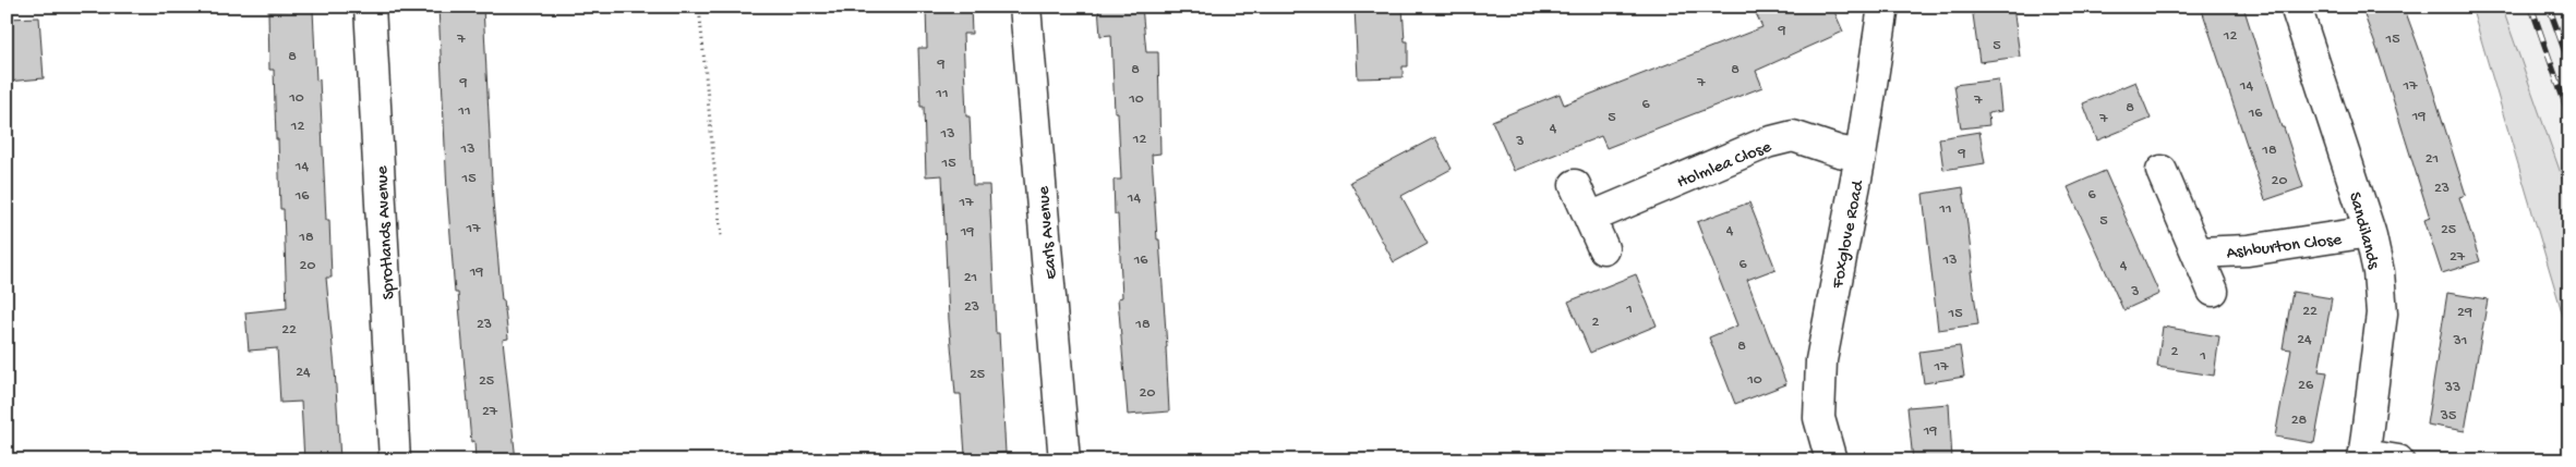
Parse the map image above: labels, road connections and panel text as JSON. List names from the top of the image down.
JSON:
{
  "streets": {
    "street": [
      "Holmlea Close",
      "Sandilands",
      "Sprotlands Avenue",
      "Earls Avenue",
      "Foxglove Road",
      "Ashburton Close"
    ]
  },
  "crossings": [
    ["Holmlea Close", "Foxglove Road"],
    ["Sandilands", "Ashburton Close"]
  ],
  "house_numbers": [
    "9",
    "12",
    "7",
    "15",
    "5",
    "8",
    "9",
    "8",
    "8",
    "9",
    "7",
    "14",
    "17",
    "11",
    "10",
    "10",
    "7",
    "6",
    "8",
    "11",
    "16",
    "19",
    "5",
    "7",
    "12",
    "4",
    "13",
    "12",
    "3",
    "13",
    "18",
    "9",
    "21",
    "15",
    "14",
    "15",
    "20",
    "23",
    "6",
    "16",
    "14",
    "17",
    "11",
    "5",
    "17",
    "25",
    "4",
    "19",
    "18",
    "27",
    "16",
    "13",
    "6",
    "20",
    "4",
    "19",
    "21",
    "3",
    "23",
    "1",
    "22",
    "29",
    "15",
    "2",
    "23",
    "18",
    "22",
    "24",
    "31",
    "8",
    "2",
    "1",
    "17",
    "24",
    "25",
    "10",
    "25",
    "26",
    "33",
    "20",
    "27",
    "35",
    "28",
    "19"
  ]
}
